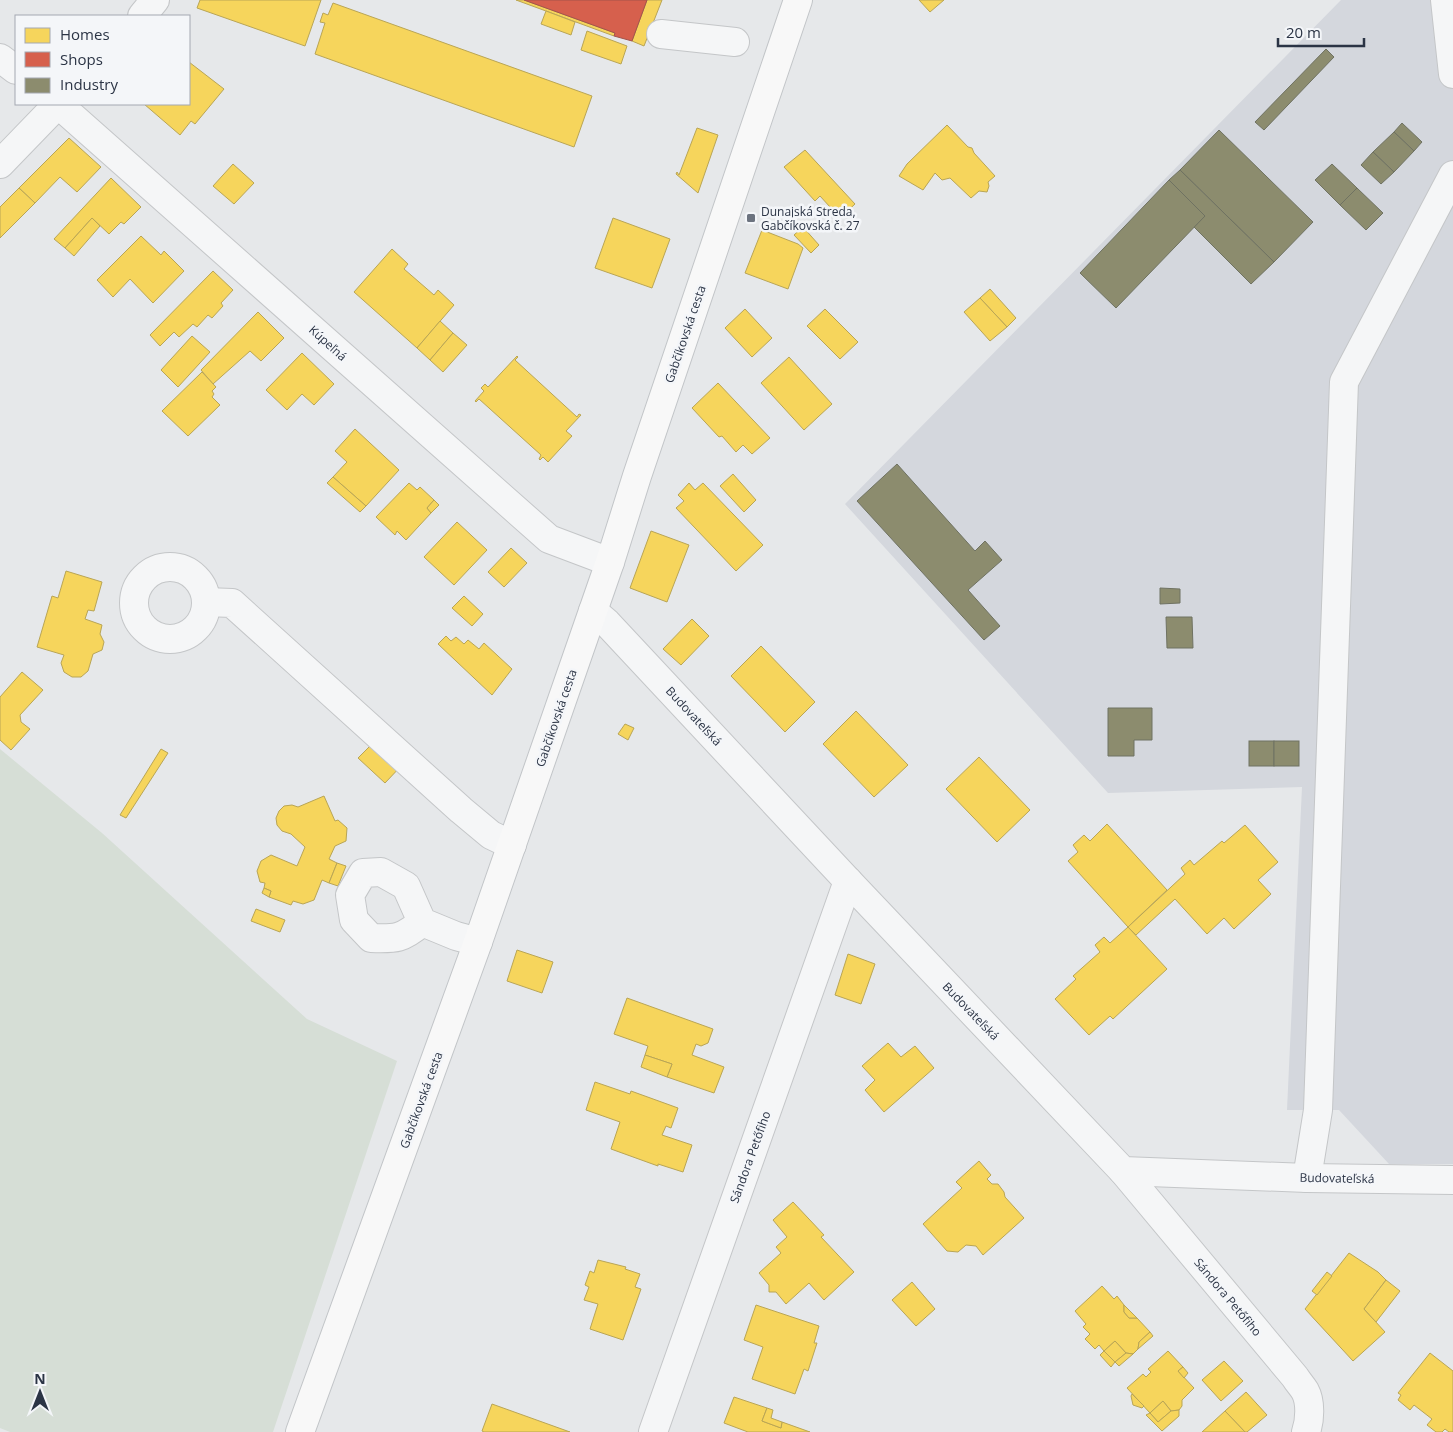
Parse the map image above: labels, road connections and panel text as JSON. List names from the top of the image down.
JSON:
{
  "streets": {
    "main road": ["Gabčíkovská cesta"],
    "street": ["Kúpeľná", "Budovateľská", "Sándora Petőfiho"]
  },
  "crossings": [
    ["Gabčíkovská cesta", "Kúpeľná"],
    ["Gabčíkovská cesta", "Budovateľská"],
    ["Budovateľská", "Sándora Petőfiho"]
  ],
  "places": {
    "transit": ["Dunajská Streda, Gabčíkovská č. 27"]
  },
  "legend": ["Homes", "Shops", "Industry"],
  "scale_bar": "20 m",
  "north": "top"
}
